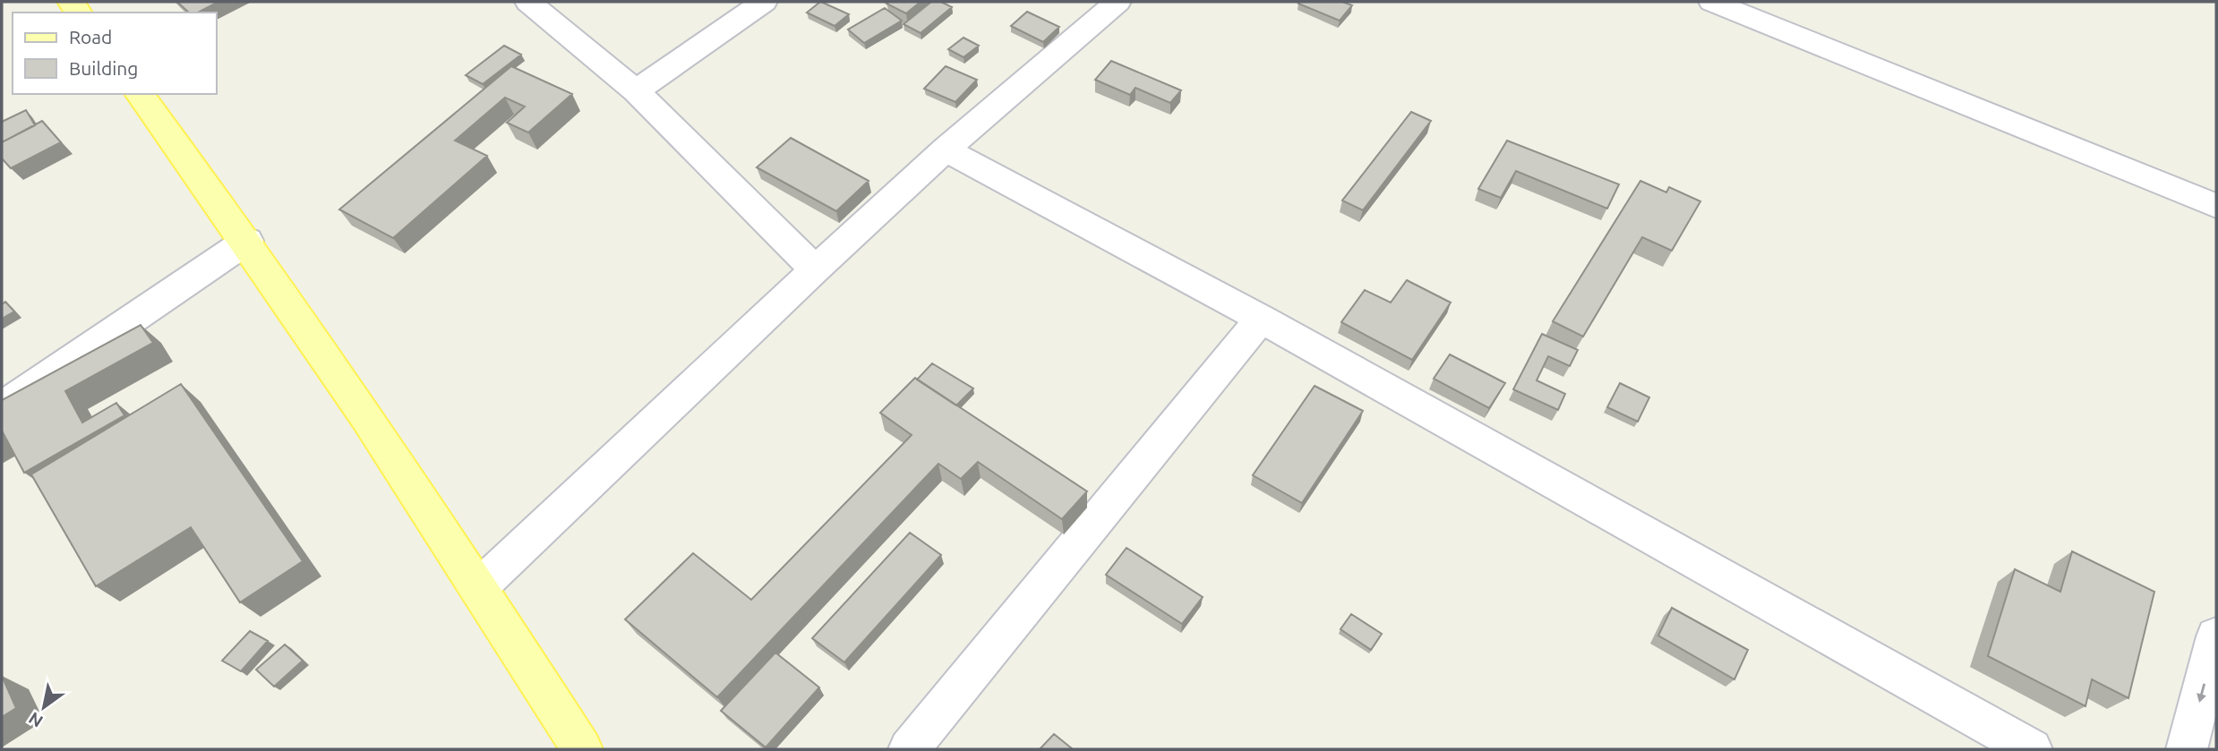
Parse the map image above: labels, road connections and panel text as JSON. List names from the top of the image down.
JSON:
{
  "legend": ["Road", "Building"],
  "north": "bottom left"
}
